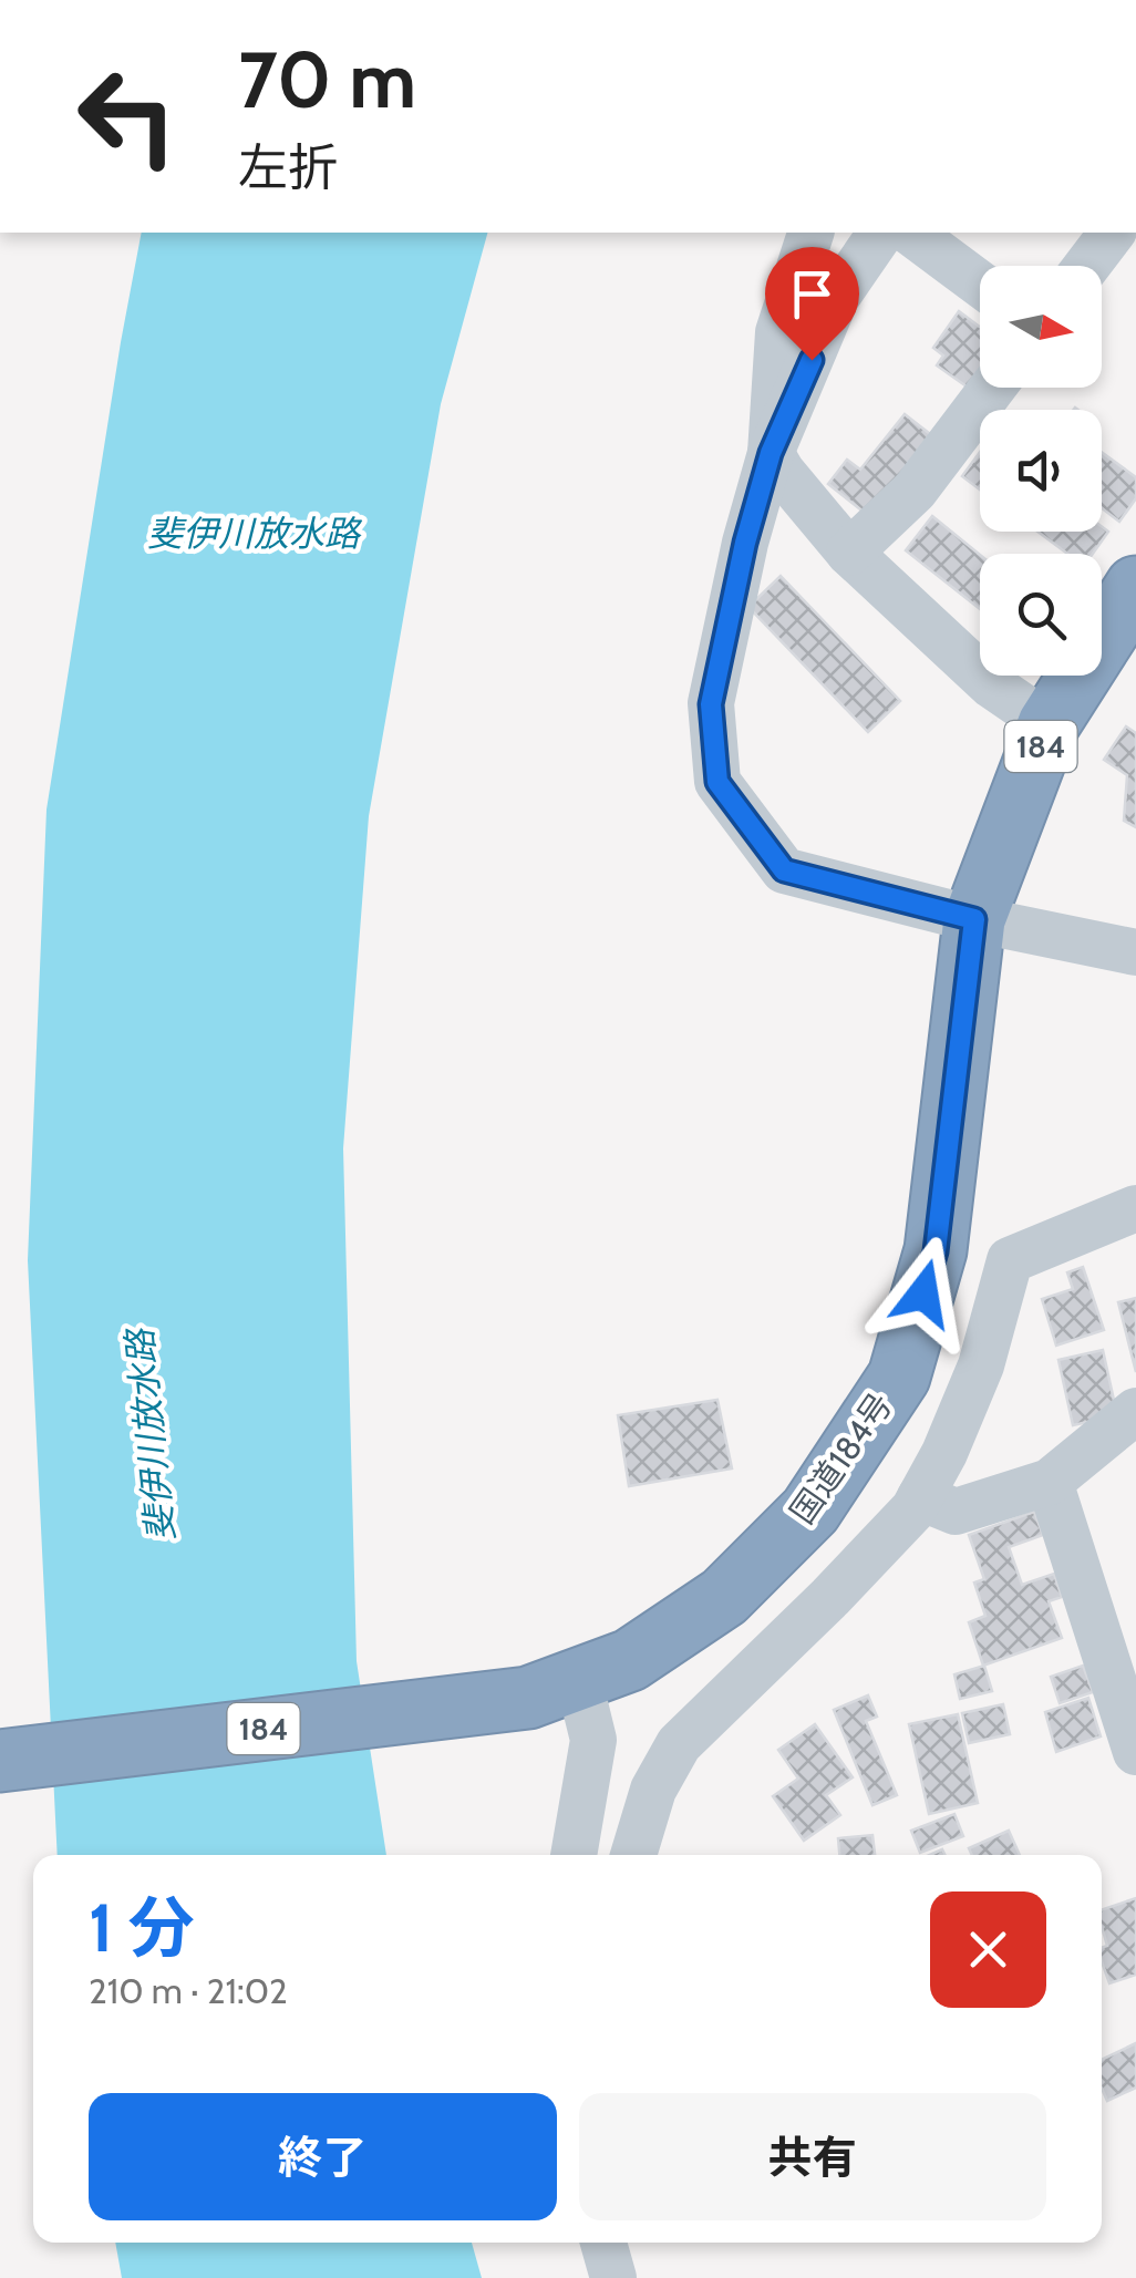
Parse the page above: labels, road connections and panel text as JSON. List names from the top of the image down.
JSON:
{
  "streets": {
    "highway": ["184", "国道184号"]
  },
  "water": ["斐伊川放水路"],
  "north": "right",
  "page": {
    "turn": ["70 m", "左折"],
    "heading": ["1 分", "210 m · 21:02"],
    "buttons": ["終了", "共有"]
  }
}
